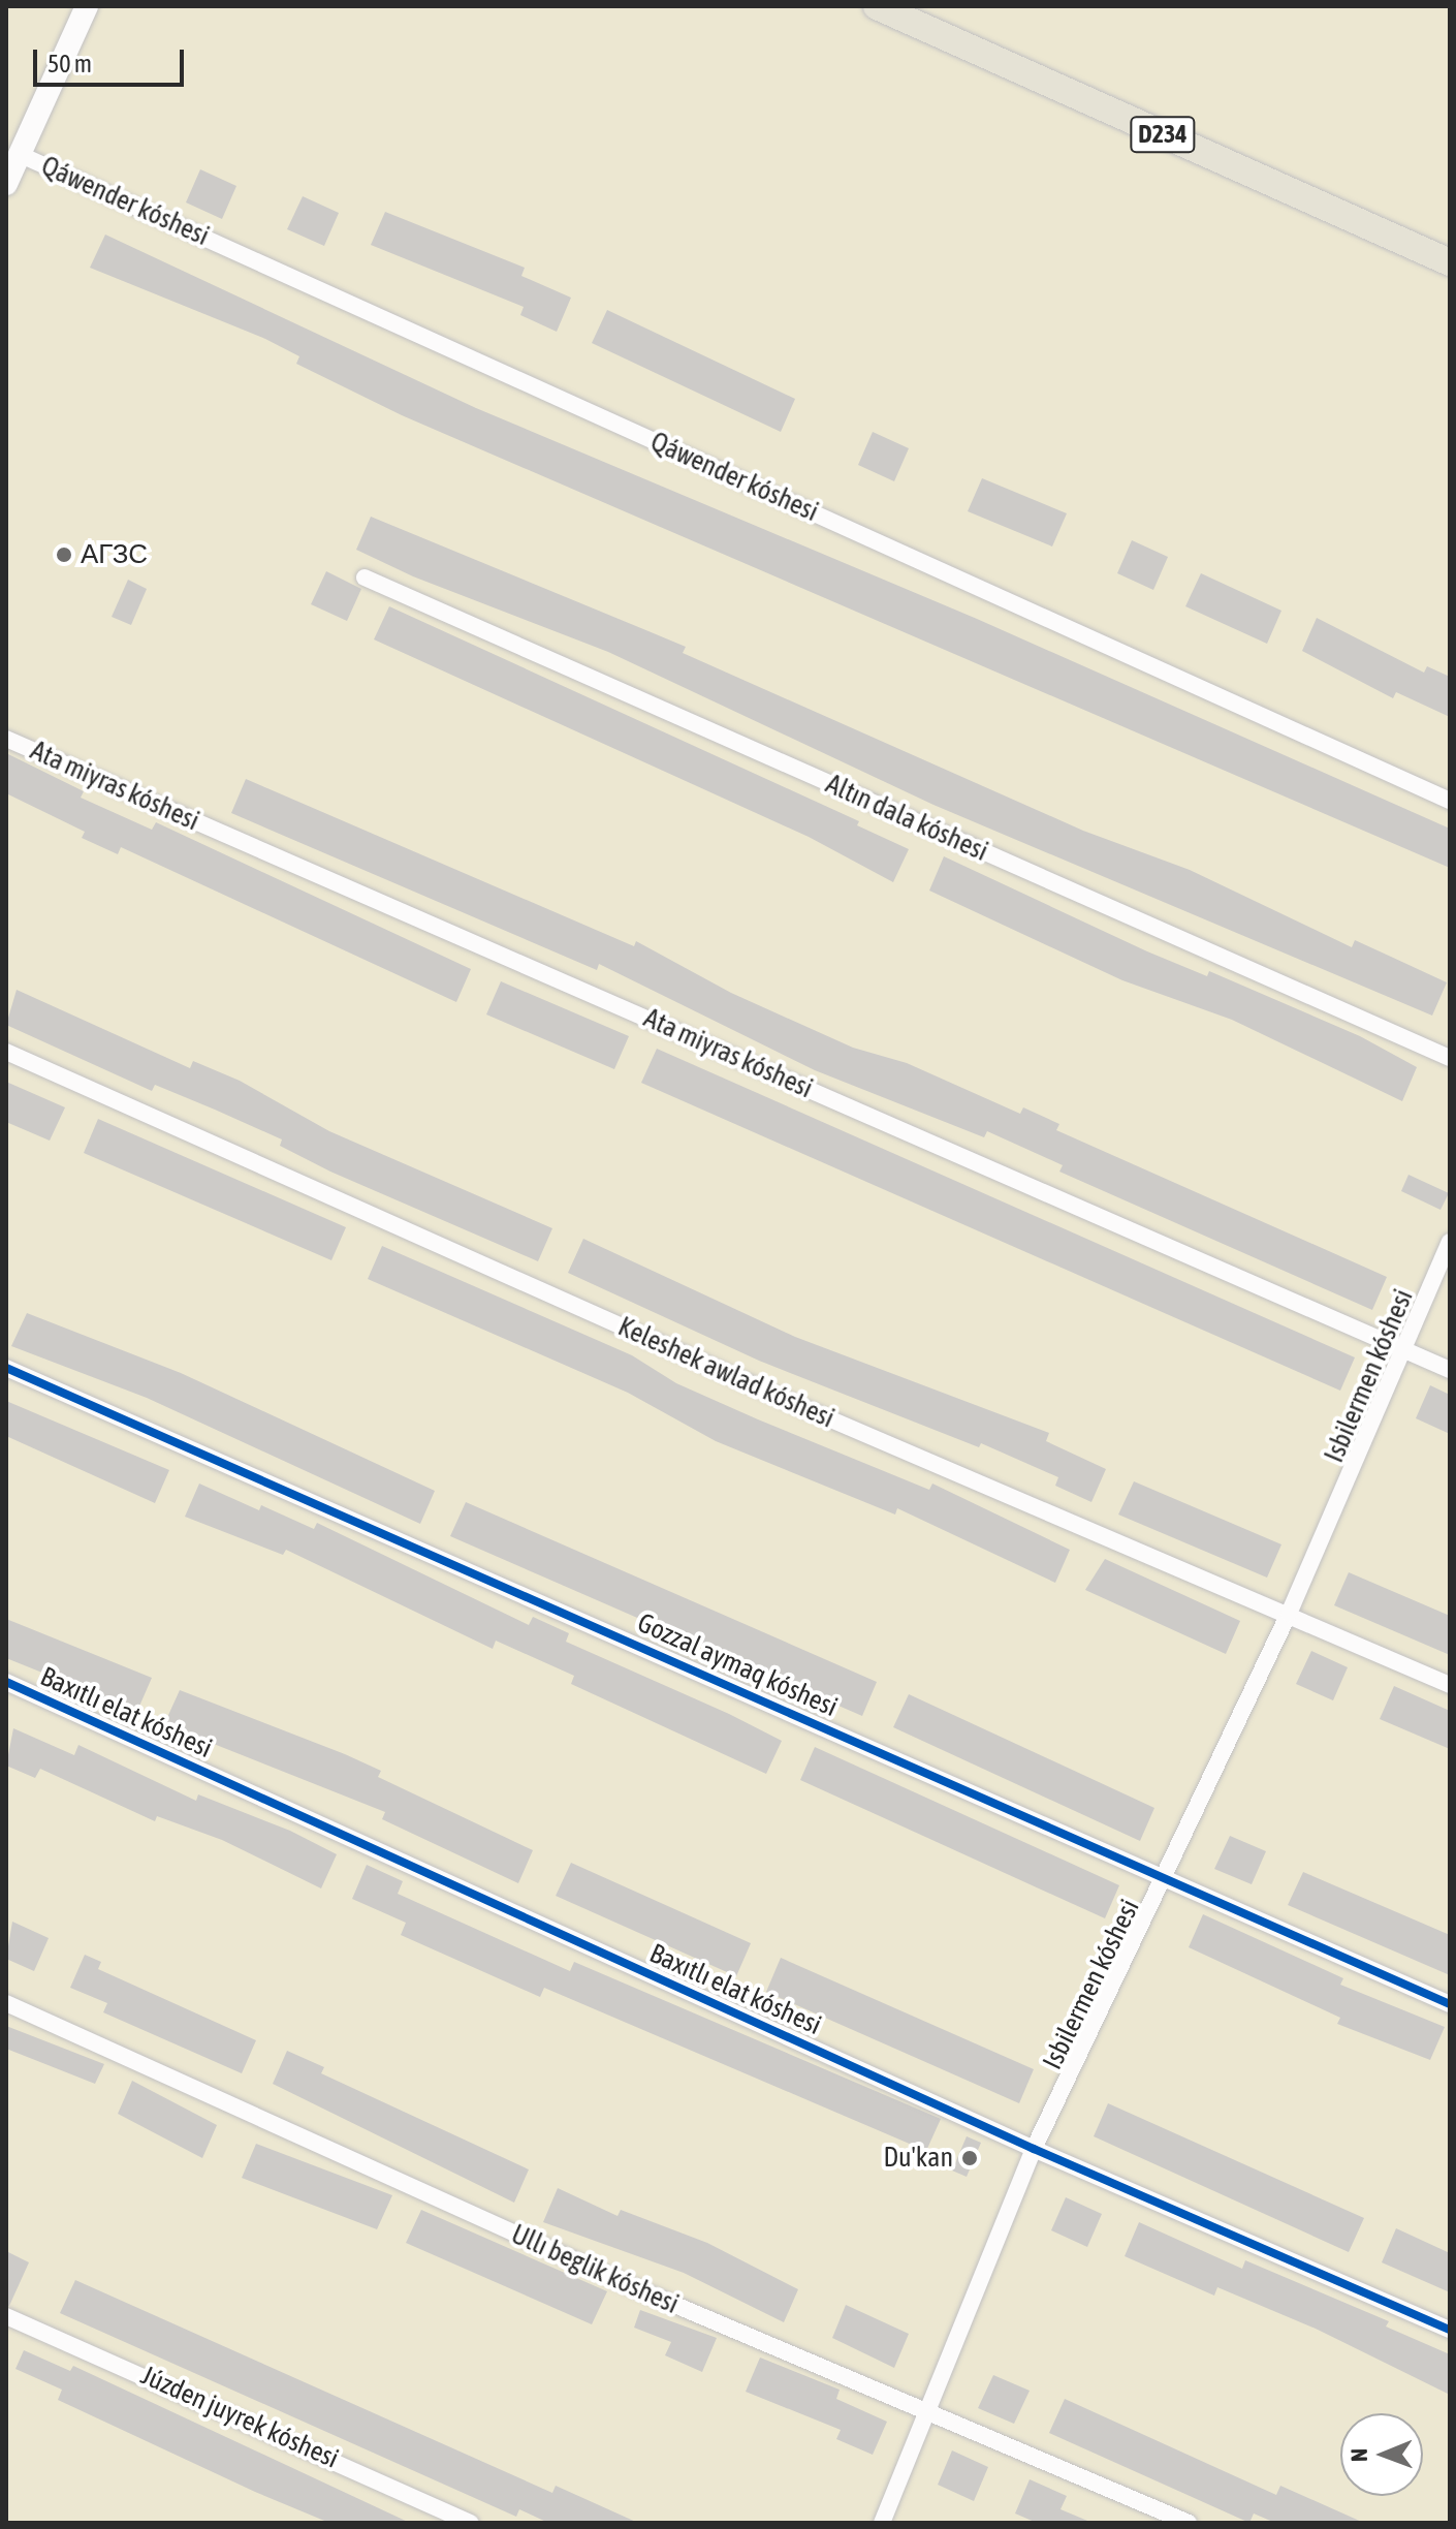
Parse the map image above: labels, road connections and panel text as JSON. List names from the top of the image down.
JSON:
{
  "streets": {
    "main road": ["D234"],
    "street": [
      "Qáwender kóshesi",
      "Ata miyras kóshesi",
      "Altın dala kóshesi",
      "Keleshek awlad kóshesi",
      "Isbilermen kóshesi",
      "Gozzal aymaq kóshesi",
      "Baxıtlı elat kóshesi",
      "Ullı beglik kóshesi",
      "Júzden juyrek kóshesi"
    ]
  },
  "crossings": [
    ["Ata miyras kóshesi", "Isbilermen kóshesi"],
    ["Keleshek awlad kóshesi", "Isbilermen kóshesi"],
    ["Isbilermen kóshesi", "Gozzal aymaq kóshesi"],
    ["Isbilermen kóshesi", "Baxıtlı elat kóshesi"],
    ["Isbilermen kóshesi", "Ullı beglik kóshesi"]
  ],
  "places": ["АГЗС", "Du'kan"],
  "scale_bar": "50 m",
  "north": "left"
}
